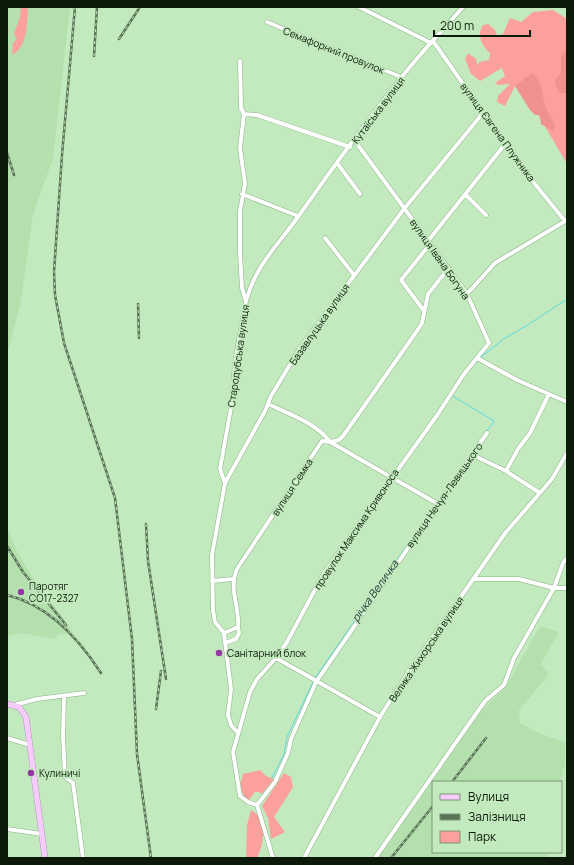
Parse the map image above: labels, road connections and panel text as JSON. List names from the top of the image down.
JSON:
{
  "streets": {
    "street": [
      "Семафорний провулок",
      "Кутаїська вулиця",
      "вулиця Євгена Плужника",
      "вулиця Івана Богуна",
      "Базавлуцька вулиця",
      "Стародубська вулиця",
      "вулиця Семка",
      "вулиця Нечуя-Левицького",
      "провулок Максима Кривоноса",
      "Велика Жихорська вулиця"
    ]
  },
  "crossings": [
    ["Семафорний провулок", "Кутаїська вулиця"],
    ["Кутаїська вулиця", "вулиця Євгена Плужника"],
    ["Кутаїська вулиця", "вулиця Івана Богуна"],
    ["Кутаїська вулиця", "Стародубська вулиця"],
    ["вулиця Євгена Плужника", "Базавлуцька вулиця"],
    ["вулиця Івана Богуна", "Базавлуцька вулиця"],
    ["вулиця Івана Богуна", "вулиця Семка"],
    ["вулиця Івана Богуна", "провулок Максима Кривоноса"],
    ["Базавлуцька вулиця", "Стародубська вулиця"],
    ["вулиця Нечуя-Левицького", "провулок Максима Кривоноса"]
  ],
  "water": ["річка Величка"],
  "places": ["Паротяг СО17-2327", "Санітарний блок", "Кулиничі"],
  "legend": ["Вулиця", "Залізниця", "Парк"],
  "scale_bar": "200 m"
}
